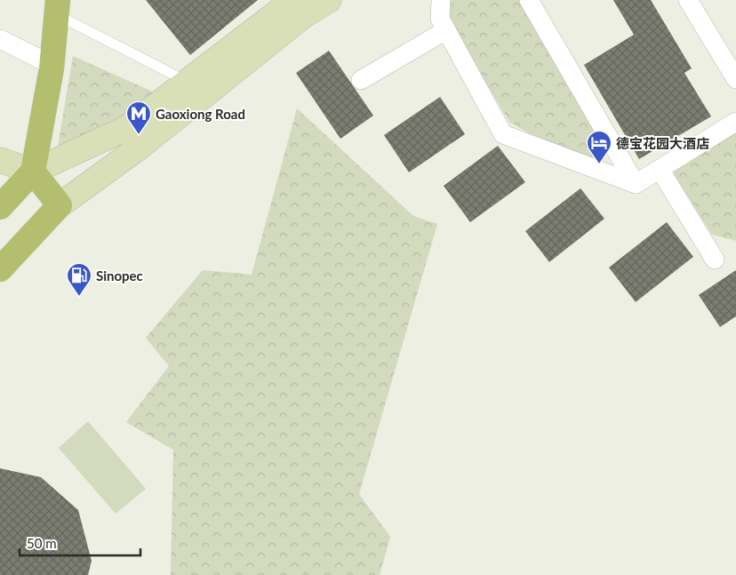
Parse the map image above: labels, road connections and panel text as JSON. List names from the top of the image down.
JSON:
{
  "places": {
    "metro station": ["Gaoxiong Road"],
    "hotel": ["德宝花园大酒店"],
    "fuel station": ["Sinopec"]
  },
  "scale_bar": "50 m"
}
